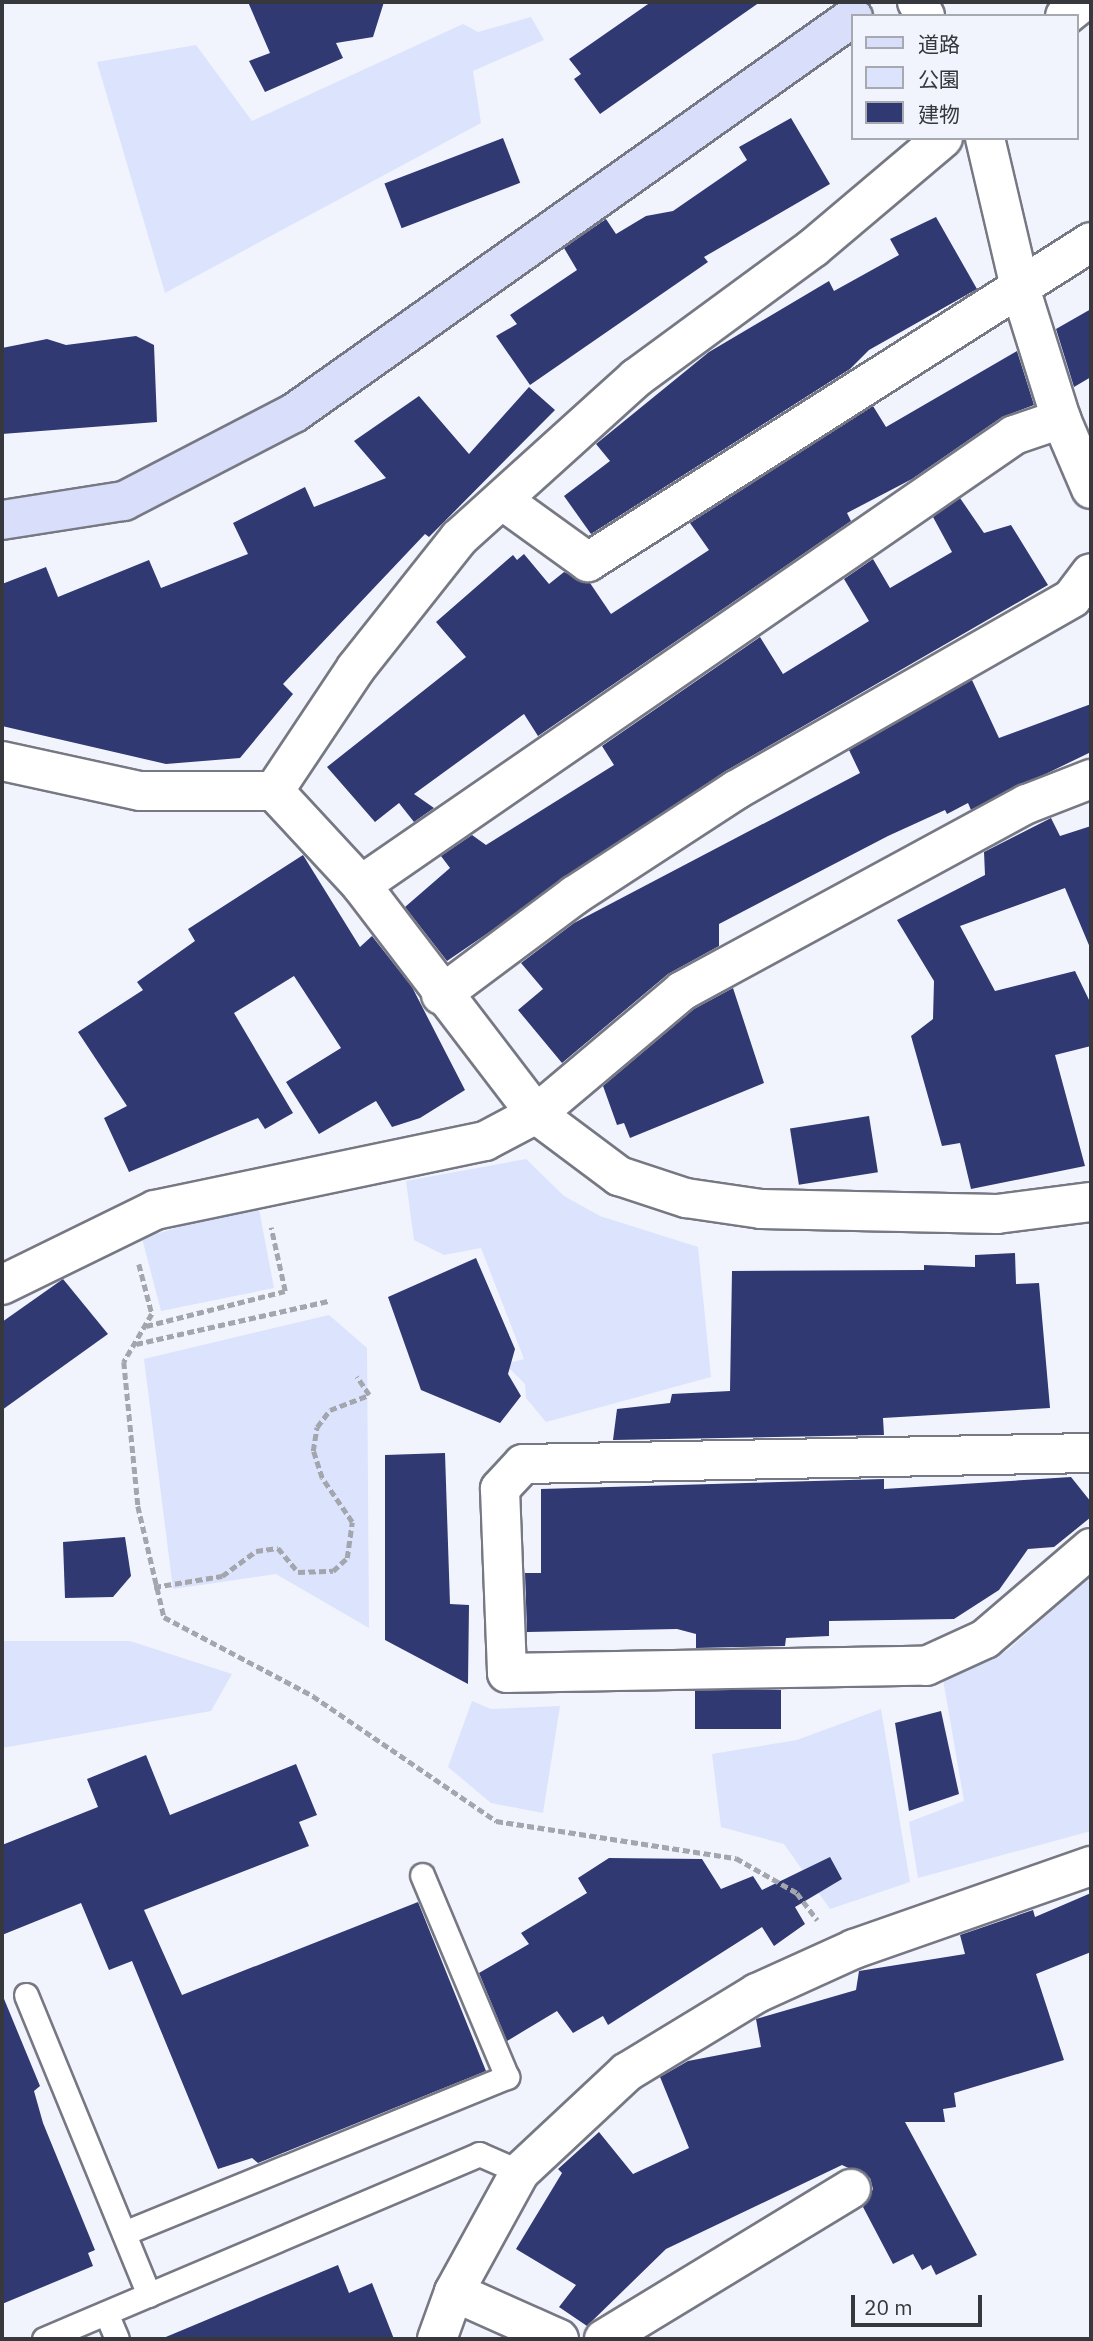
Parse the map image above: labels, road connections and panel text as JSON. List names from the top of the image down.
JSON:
{
  "legend": ["道路", "公園", "建物"],
  "scale_bar": "20 m"
}
